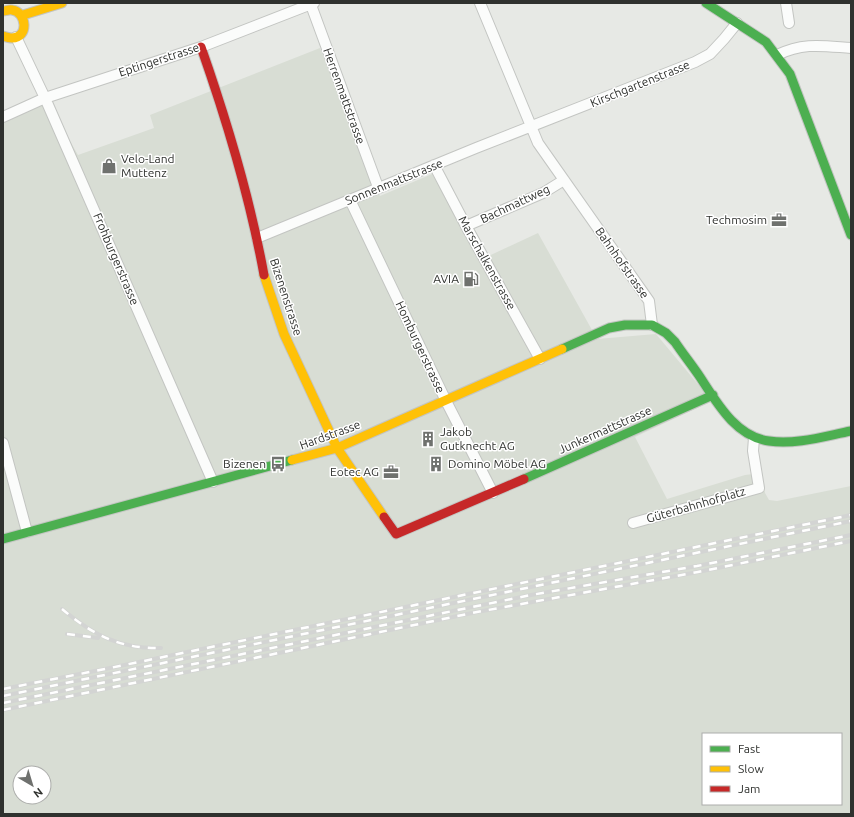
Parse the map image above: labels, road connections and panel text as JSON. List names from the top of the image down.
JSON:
{
  "streets": {
    "street": [
      "Eptingerstrasse",
      "Kirschgartenstrasse",
      "Herrenmattstrasse",
      "Sonnenmattstrasse",
      "Bachmattweg",
      "Frohburgerstrasse",
      "Marschalkenstrasse",
      "Bahnhofstrasse",
      "Bizenenstrasse",
      "Homburgerstrasse",
      "Junkermattstrasse",
      "Hardstrasse",
      "Güterbahnhofplatz"
    ]
  },
  "crossings": [
    ["Eptingerstrasse", "Herrenmattstrasse"],
    ["Eptingerstrasse", "Frohburgerstrasse"],
    ["Eptingerstrasse", "Bizenenstrasse"],
    ["Kirschgartenstrasse", "Sonnenmattstrasse"],
    ["Kirschgartenstrasse", "Bahnhofstrasse"],
    ["Herrenmattstrasse", "Sonnenmattstrasse"],
    ["Sonnenmattstrasse", "Marschalkenstrasse"],
    ["Sonnenmattstrasse", "Bahnhofstrasse"],
    ["Sonnenmattstrasse", "Bizenenstrasse"],
    ["Sonnenmattstrasse", "Homburgerstrasse"],
    ["Bachmattweg", "Marschalkenstrasse"],
    ["Bachmattweg", "Bahnhofstrasse"],
    ["Frohburgerstrasse", "Hardstrasse"],
    ["Marschalkenstrasse", "Hardstrasse"],
    ["Bahnhofstrasse", "Hardstrasse"],
    ["Bizenenstrasse", "Junkermattstrasse"],
    ["Bizenenstrasse", "Hardstrasse"],
    ["Homburgerstrasse", "Junkermattstrasse"],
    ["Homburgerstrasse", "Hardstrasse"]
  ],
  "places": {
    "shop": ["Velo-Land Muttenz"],
    "office": ["Techmosim", "Eotec AG"],
    "fuel station": ["AVIA"],
    "building": ["Jakob Gutknecht AG", "Domino Möbel AG"],
    "bus stop": ["Bizenen"]
  },
  "legend": ["Fast", "Slow", "Jam"],
  "north": "bottom right"
}
